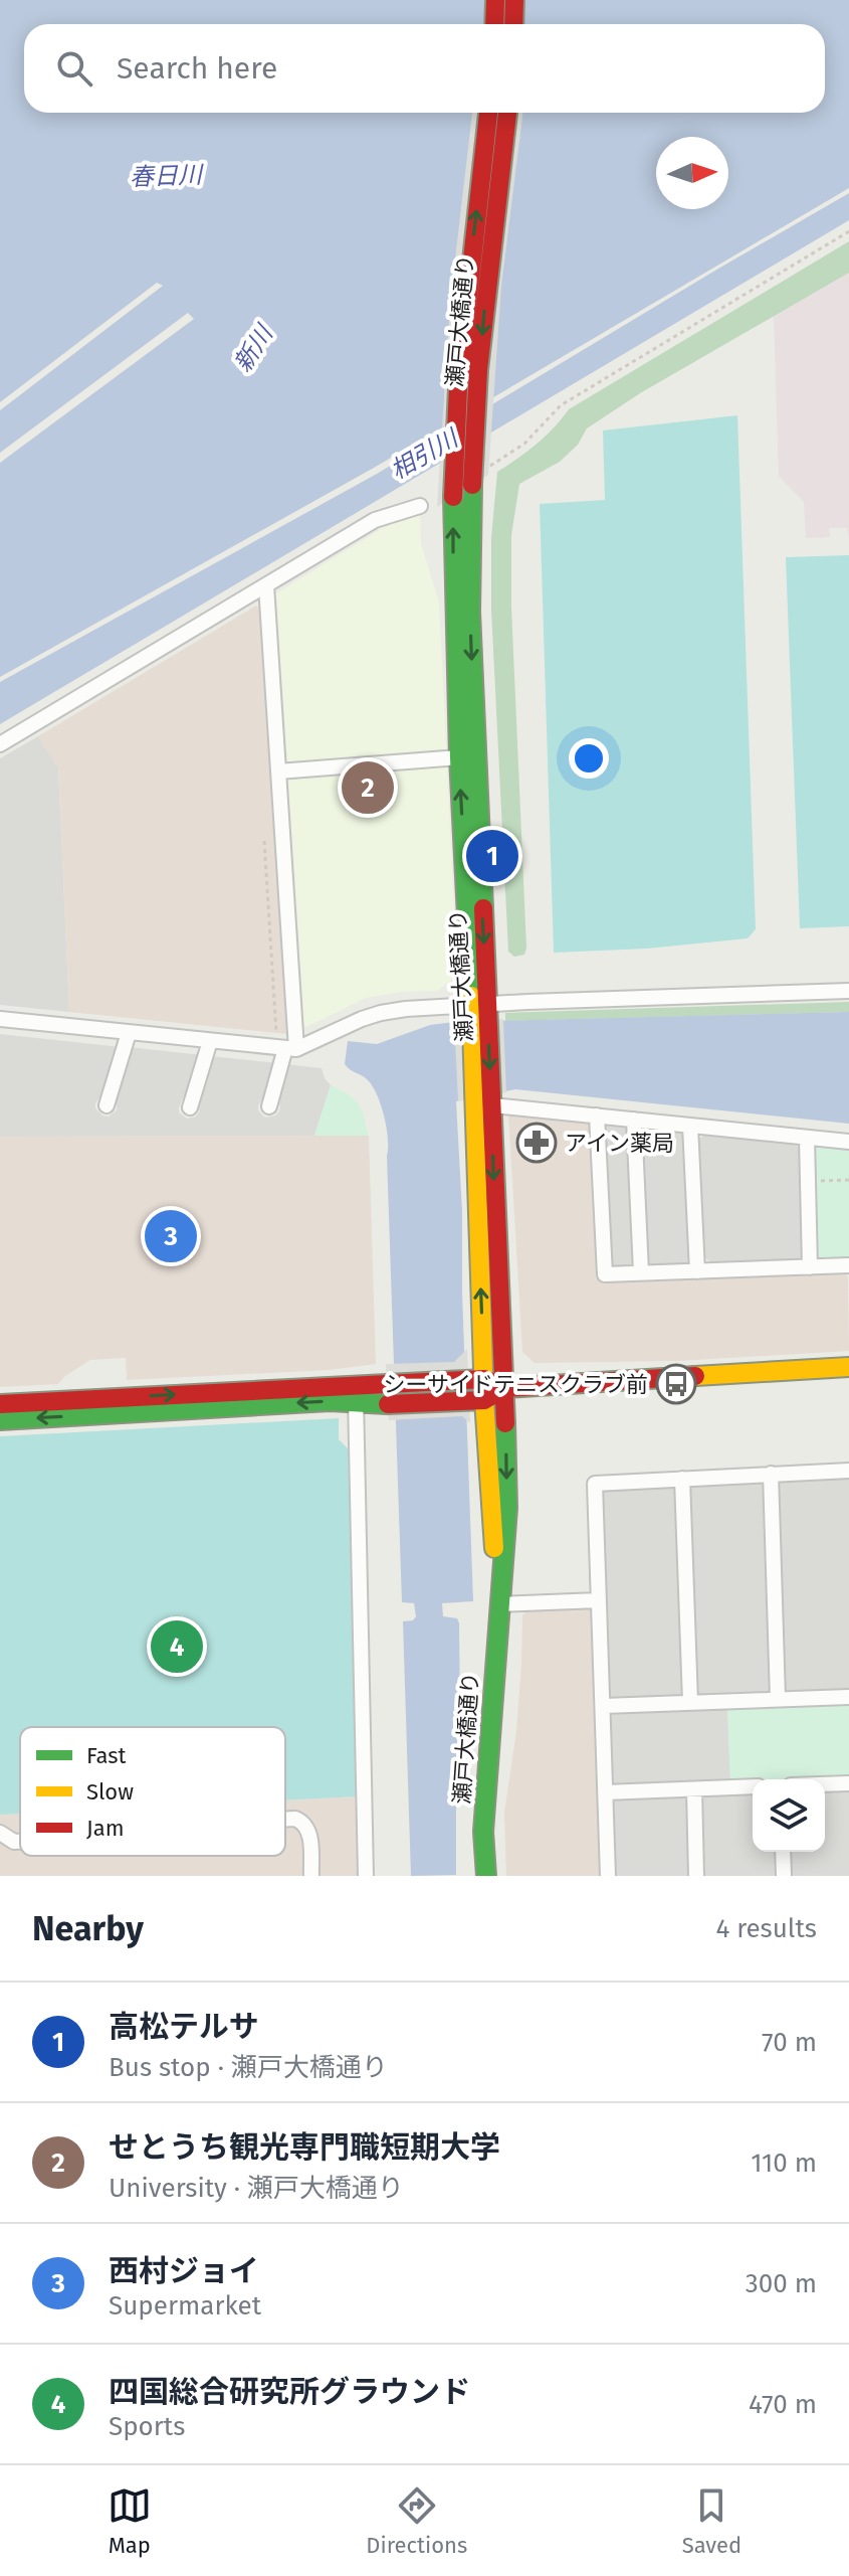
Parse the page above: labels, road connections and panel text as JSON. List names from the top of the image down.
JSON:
{
  "streets": {
    "street": ["瀬戸大橋通り"]
  },
  "water": ["春日川", "新川", "相引川"],
  "places": {
    "pharmacy": ["アイン薬局"],
    "bus stop": ["シーサイドテニスクラブ前"]
  },
  "legend": ["Fast", "Slow", "Jam"],
  "north": "right",
  "page": {
    "search": "Search here",
    "pins": [
      "2",
      "1",
      "3",
      "4"
    ],
    "heading": ["Nearby", "4 results"],
    "list": [
      {
        "mark": "1",
        "name": "高松テルサ",
        "note": "Bus stop · 瀬戸大橋通り",
        "value": "70 m"
      },
      {
        "mark": "2",
        "name": "せとうち観光専門職短期大学",
        "note": "University · 瀬戸大橋通り",
        "value": "110 m"
      },
      {
        "mark": "3",
        "name": "西村ジョイ",
        "note": "Supermarket",
        "value": "300 m"
      },
      {
        "mark": "4",
        "name": "四国総合研究所グラウンド",
        "note": "Sports",
        "value": "470 m"
      }
    ],
    "nav": ["Map", "Directions", "Saved"]
  }
}
